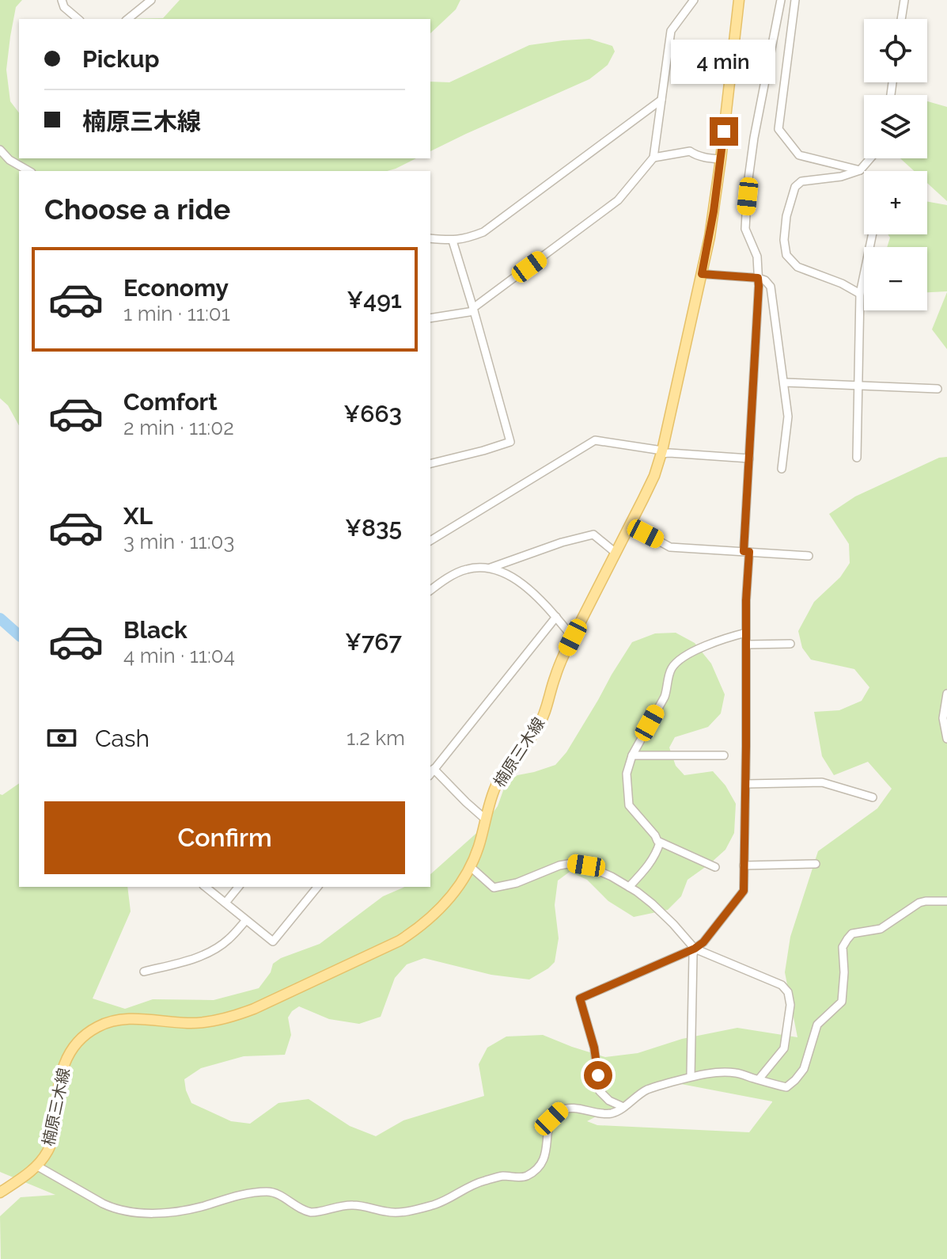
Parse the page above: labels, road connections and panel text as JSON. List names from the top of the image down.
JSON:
{
  "streets": {
    "main road": ["楠原三木線"]
  },
  "page": {
    "map_buttons": ["+", "−"],
    "banner": ["Pickup", "楠原三木線"],
    "bubble": "4 min",
    "heading": "Choose a ride",
    "list": [
      {
        "name": "Economy",
        "note": "1 min · 11:01",
        "value": "¥491"
      },
      {
        "name": "Comfort",
        "note": "2 min · 11:02",
        "value": "¥663"
      },
      {
        "name": "XL",
        "note": "3 min · 11:03",
        "value": "¥835"
      },
      {
        "name": "Black",
        "note": "4 min · 11:04",
        "value": "¥767"
      }
    ],
    "pay": ["Cash", "1.2 km"],
    "buttons": "Confirm"
  }
}
